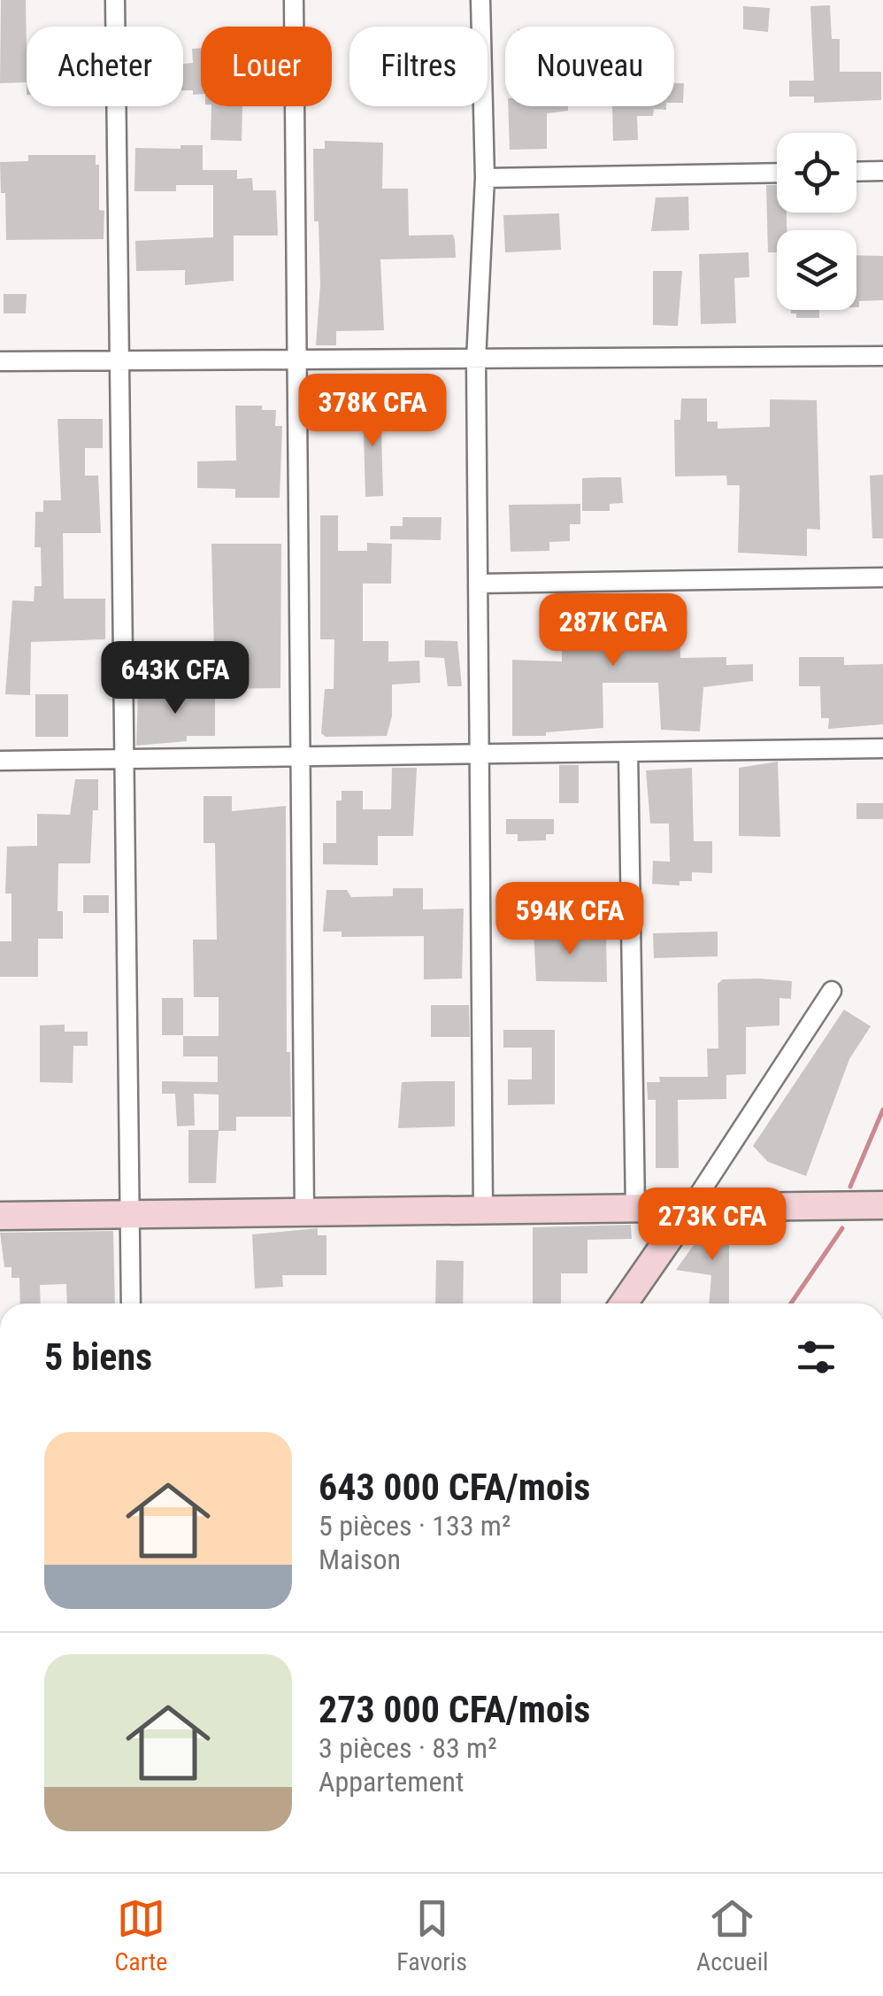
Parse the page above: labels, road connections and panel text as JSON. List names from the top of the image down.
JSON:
{
  "page": {
    "chip": [
      "Acheter",
      "Louer",
      "Filtres",
      "Nouveau"
    ],
    "price": [
      "378K CFA",
      "287K CFA",
      "643K CFA",
      "594K CFA",
      "273K CFA"
    ],
    "heading": "5 biens",
    "list": [
      {
        "name": "643 000 CFA/mois",
        "note": "5 pièces · 133 m² · Maison"
      },
      {
        "name": "273 000 CFA/mois",
        "note": "3 pièces · 83 m² · Appartement"
      }
    ],
    "tabs": ["Carte", "Favoris", "Accueil"]
  }
}
